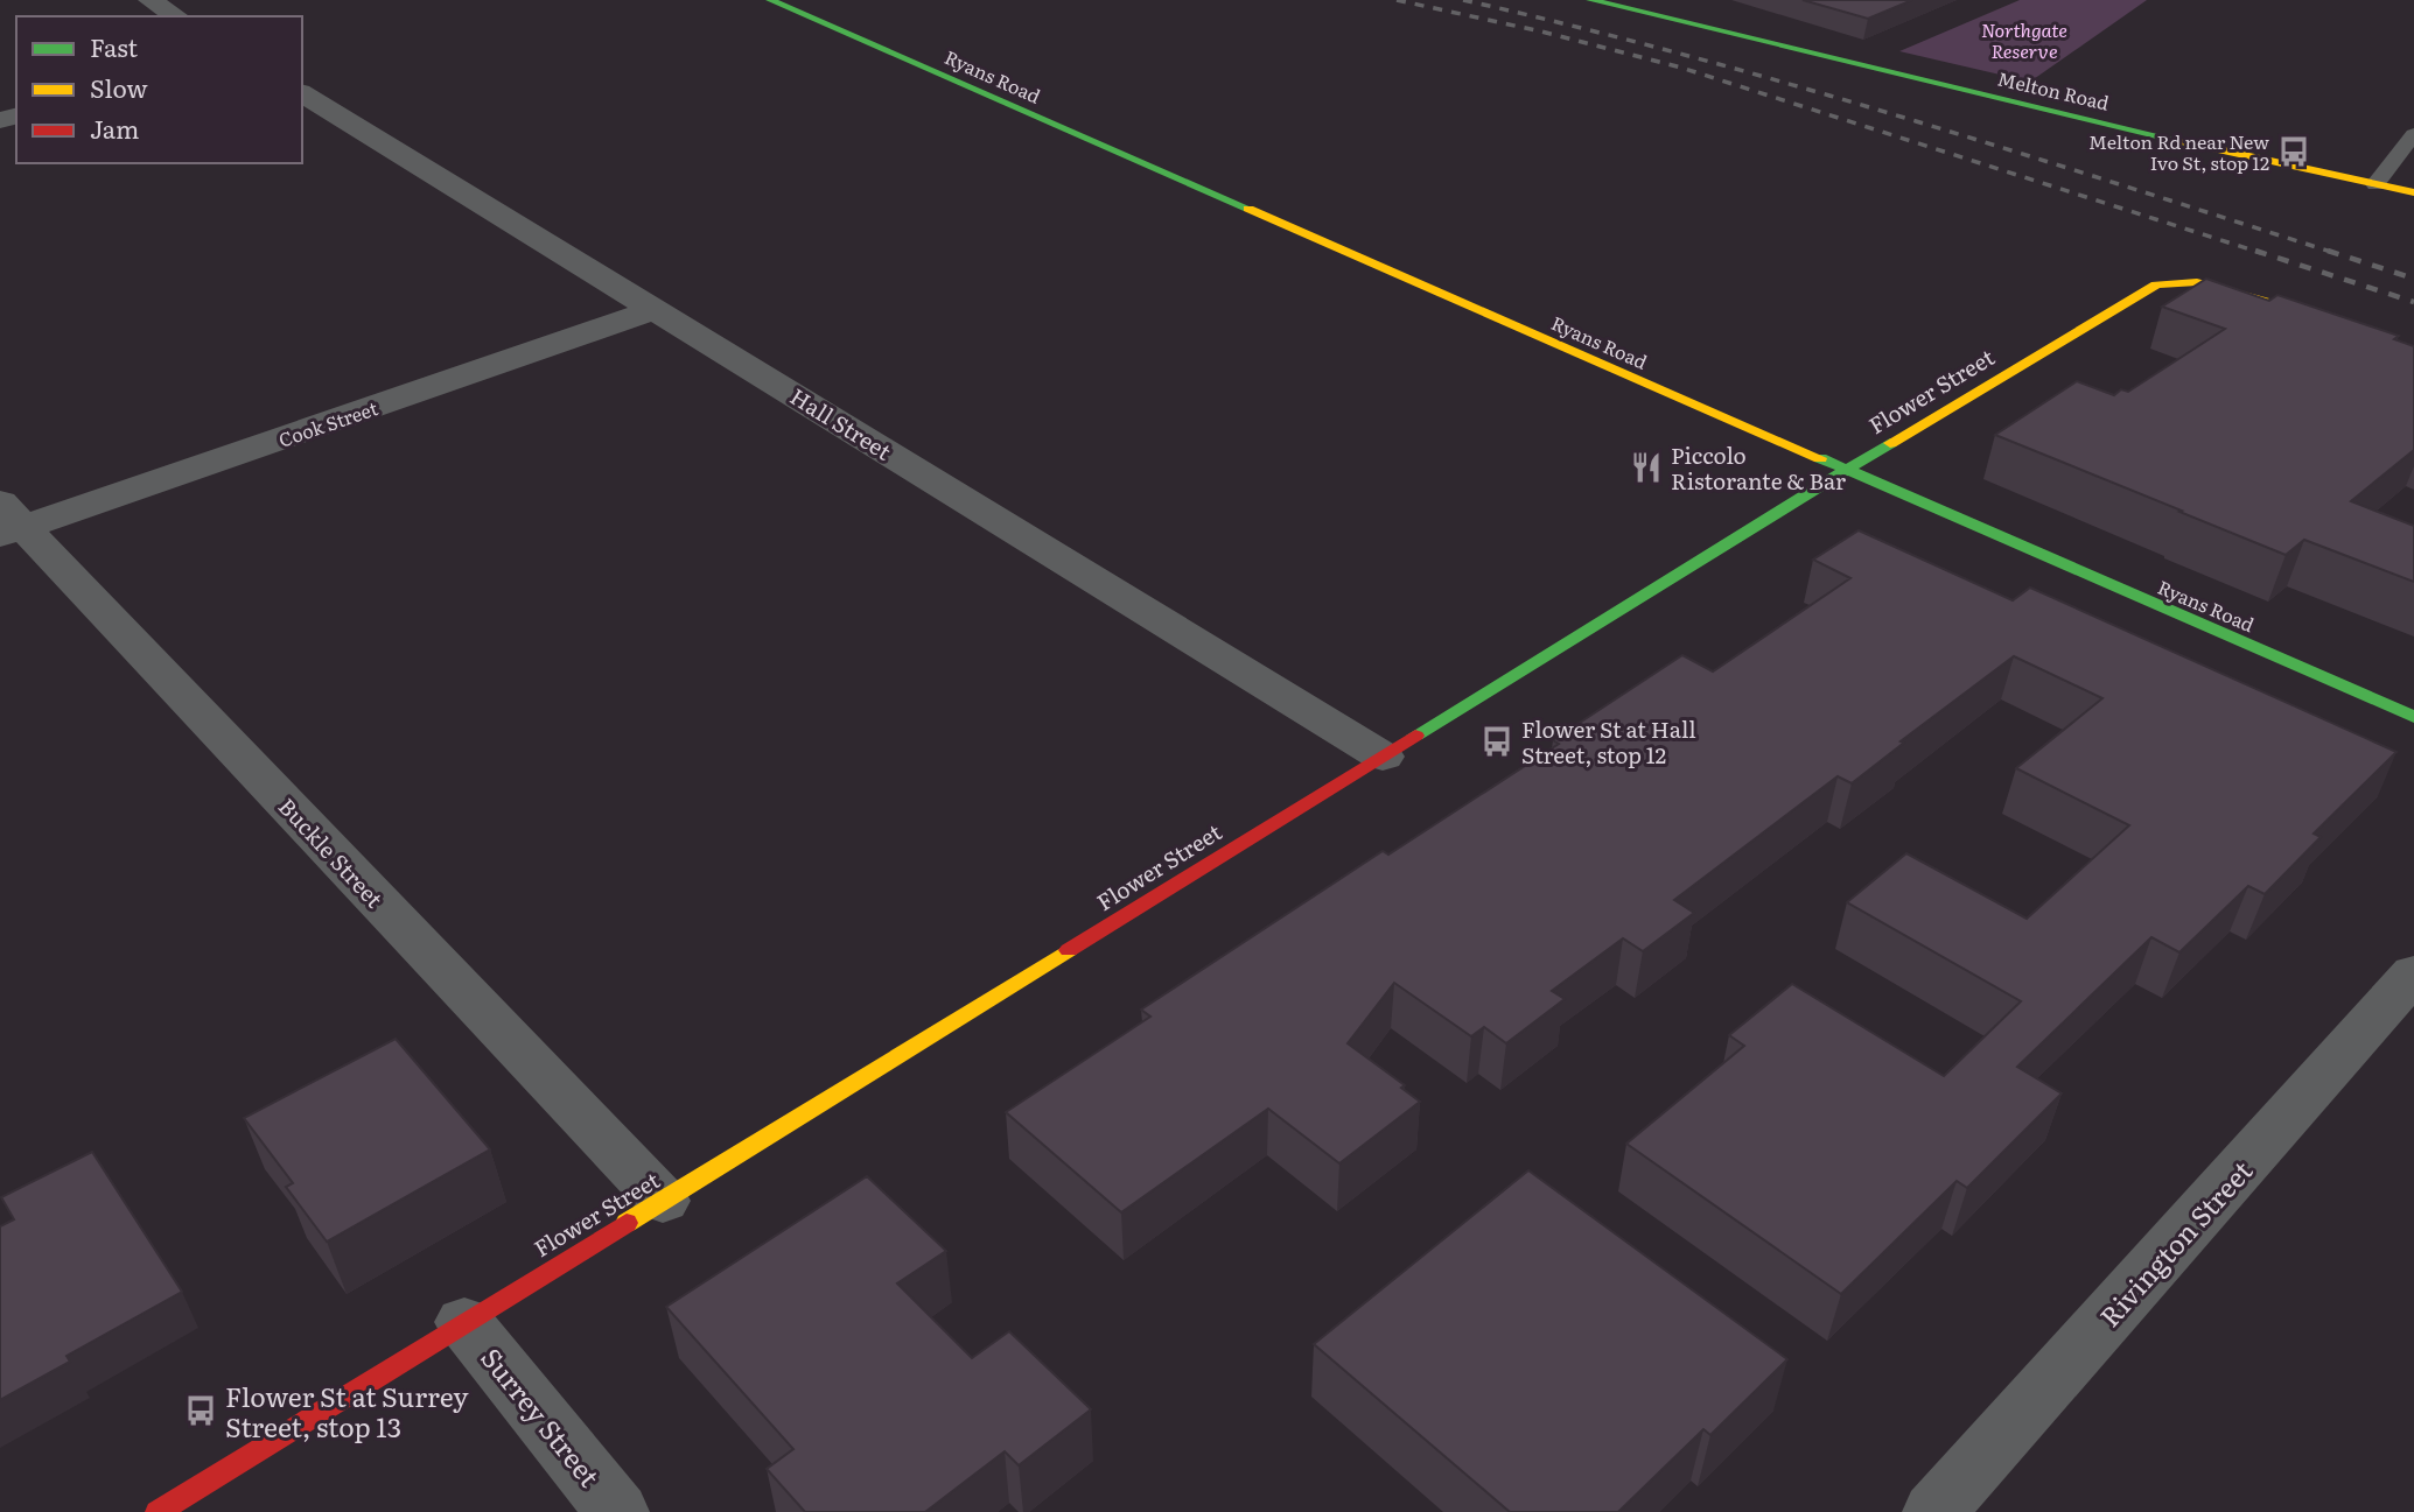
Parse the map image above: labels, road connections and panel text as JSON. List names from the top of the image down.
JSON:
{
  "streets": {
    "street": [
      "Ryans Road",
      "Melton Road",
      "Flower Street",
      "Cook Street",
      "Hall Street",
      "Buckle Street",
      "Rivington Street",
      "Surrey Street"
    ]
  },
  "crossings": [
    ["Ryans Road", "Flower Street"],
    ["Flower Street", "Hall Street"],
    ["Flower Street", "Buckle Street"],
    ["Flower Street", "Surrey Street"],
    ["Cook Street", "Hall Street"],
    ["Cook Street", "Buckle Street"]
  ],
  "parks": ["Northgate Reserve"],
  "places": {
    "bus stop": ["Melton Rd near New Ivo St, stop 12", "Flower St at Hall Street, stop 12", "Flower St at Surrey Street, stop 13"],
    "restaurant": ["Piccolo Ristorante & Bar"]
  },
  "legend": ["Fast", "Slow", "Jam"]
}
